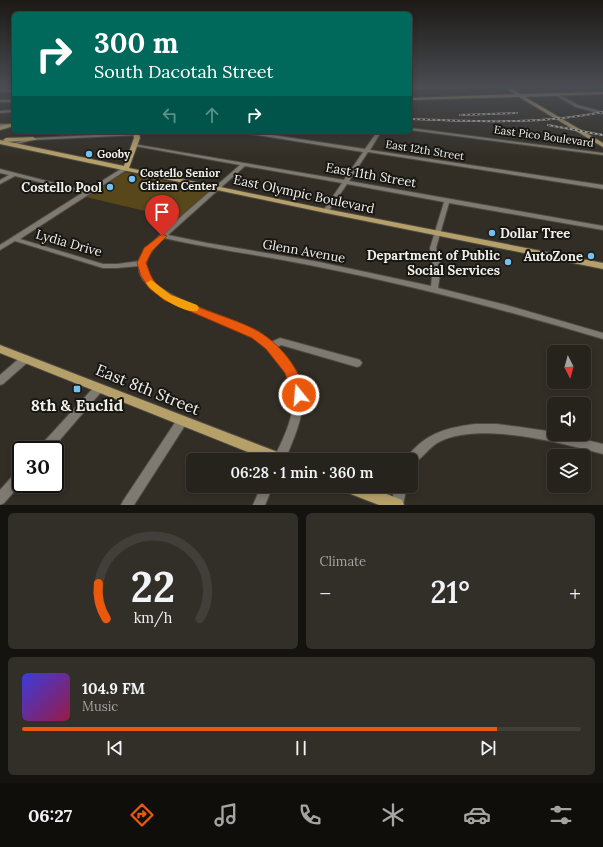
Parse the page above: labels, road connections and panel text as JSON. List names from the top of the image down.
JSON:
{
  "streets": {
    "main road": ["East Olympic Boulevard", "East 8th Street"],
    "street": [
      "East Pico Boulevard",
      "East 12th Street",
      "East 11th Street",
      "Lydia Drive",
      "Glenn Avenue"
    ]
  },
  "places": {
    "other": [
      "Gooby",
      "Costello Senior Citizen Center",
      "Costello Pool",
      "Dollar Tree",
      "AutoZone",
      "Department of Public Social Services"
    ],
    "transit": ["8th & Euclid"]
  },
  "north": "bottom",
  "page": {
    "turn": ["300 m", "South Dacotah Street"],
    "limit": "30",
    "trip": "06:28 · 1 min · 360 m",
    "tile": "Climate",
    "heat": ["−", "21°", "+"],
    "song": ["104.9 FM", "Music"],
    "tabs": "06:27",
    "gauge": ["22", "km/h"]
  }
}
